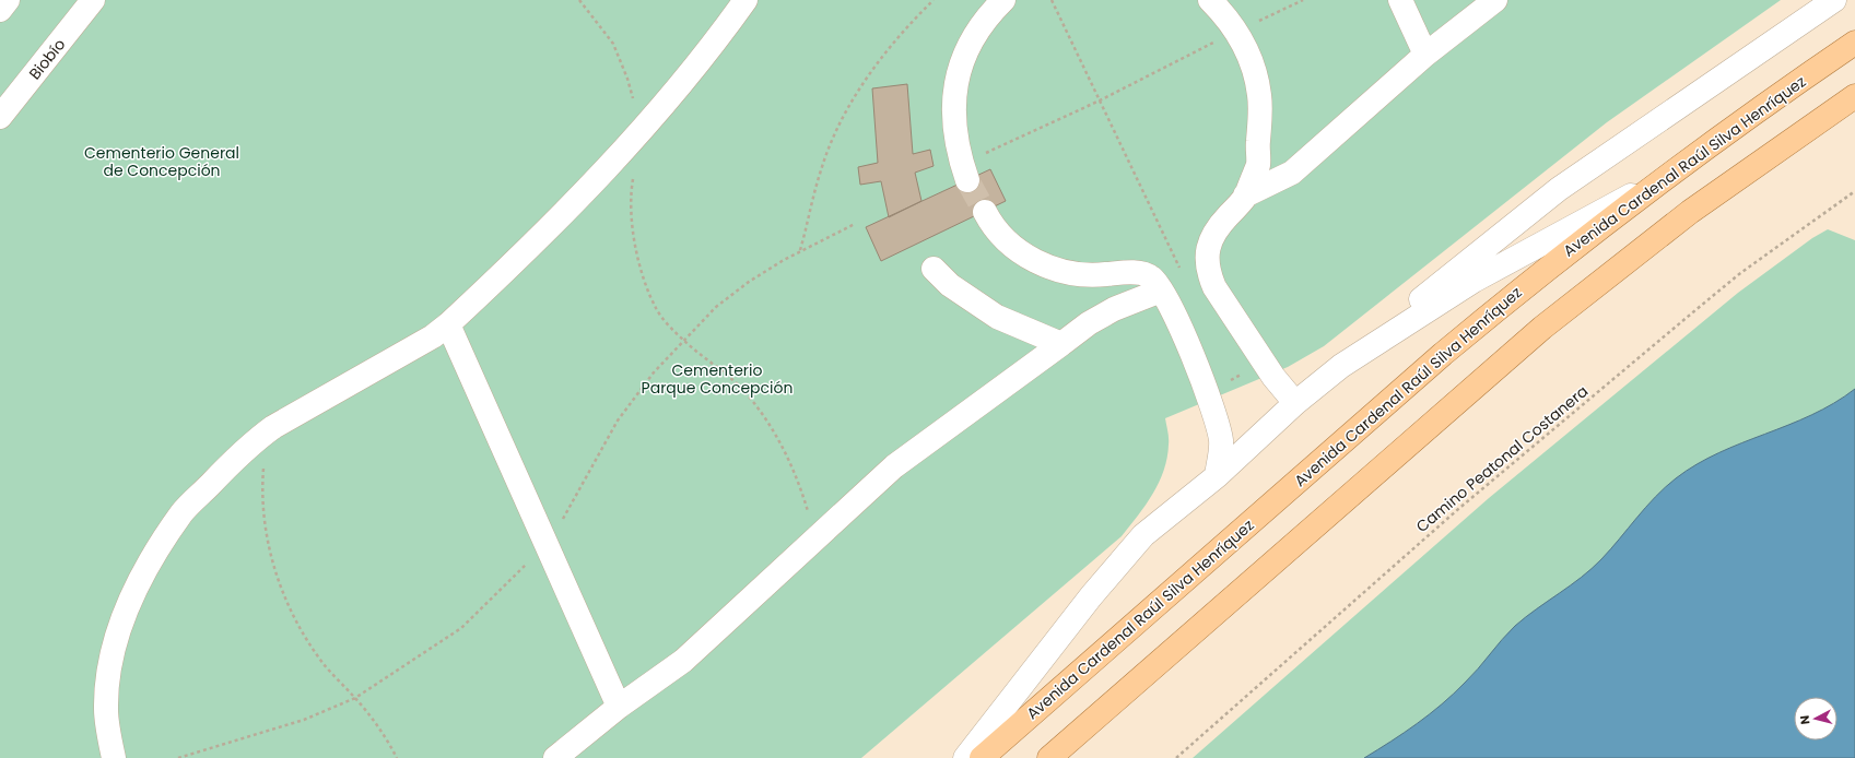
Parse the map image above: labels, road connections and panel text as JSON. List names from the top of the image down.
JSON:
{
  "streets": {
    "main road": ["Avenida Cardenal Raúl Silva Henríquez"],
    "lane": ["Biobío"],
    "path": ["Camino Peatonal Costanera"]
  },
  "parks": ["Cementerio General de Concepción", "Cementerio Parque Concepción"],
  "north": "left"
}
